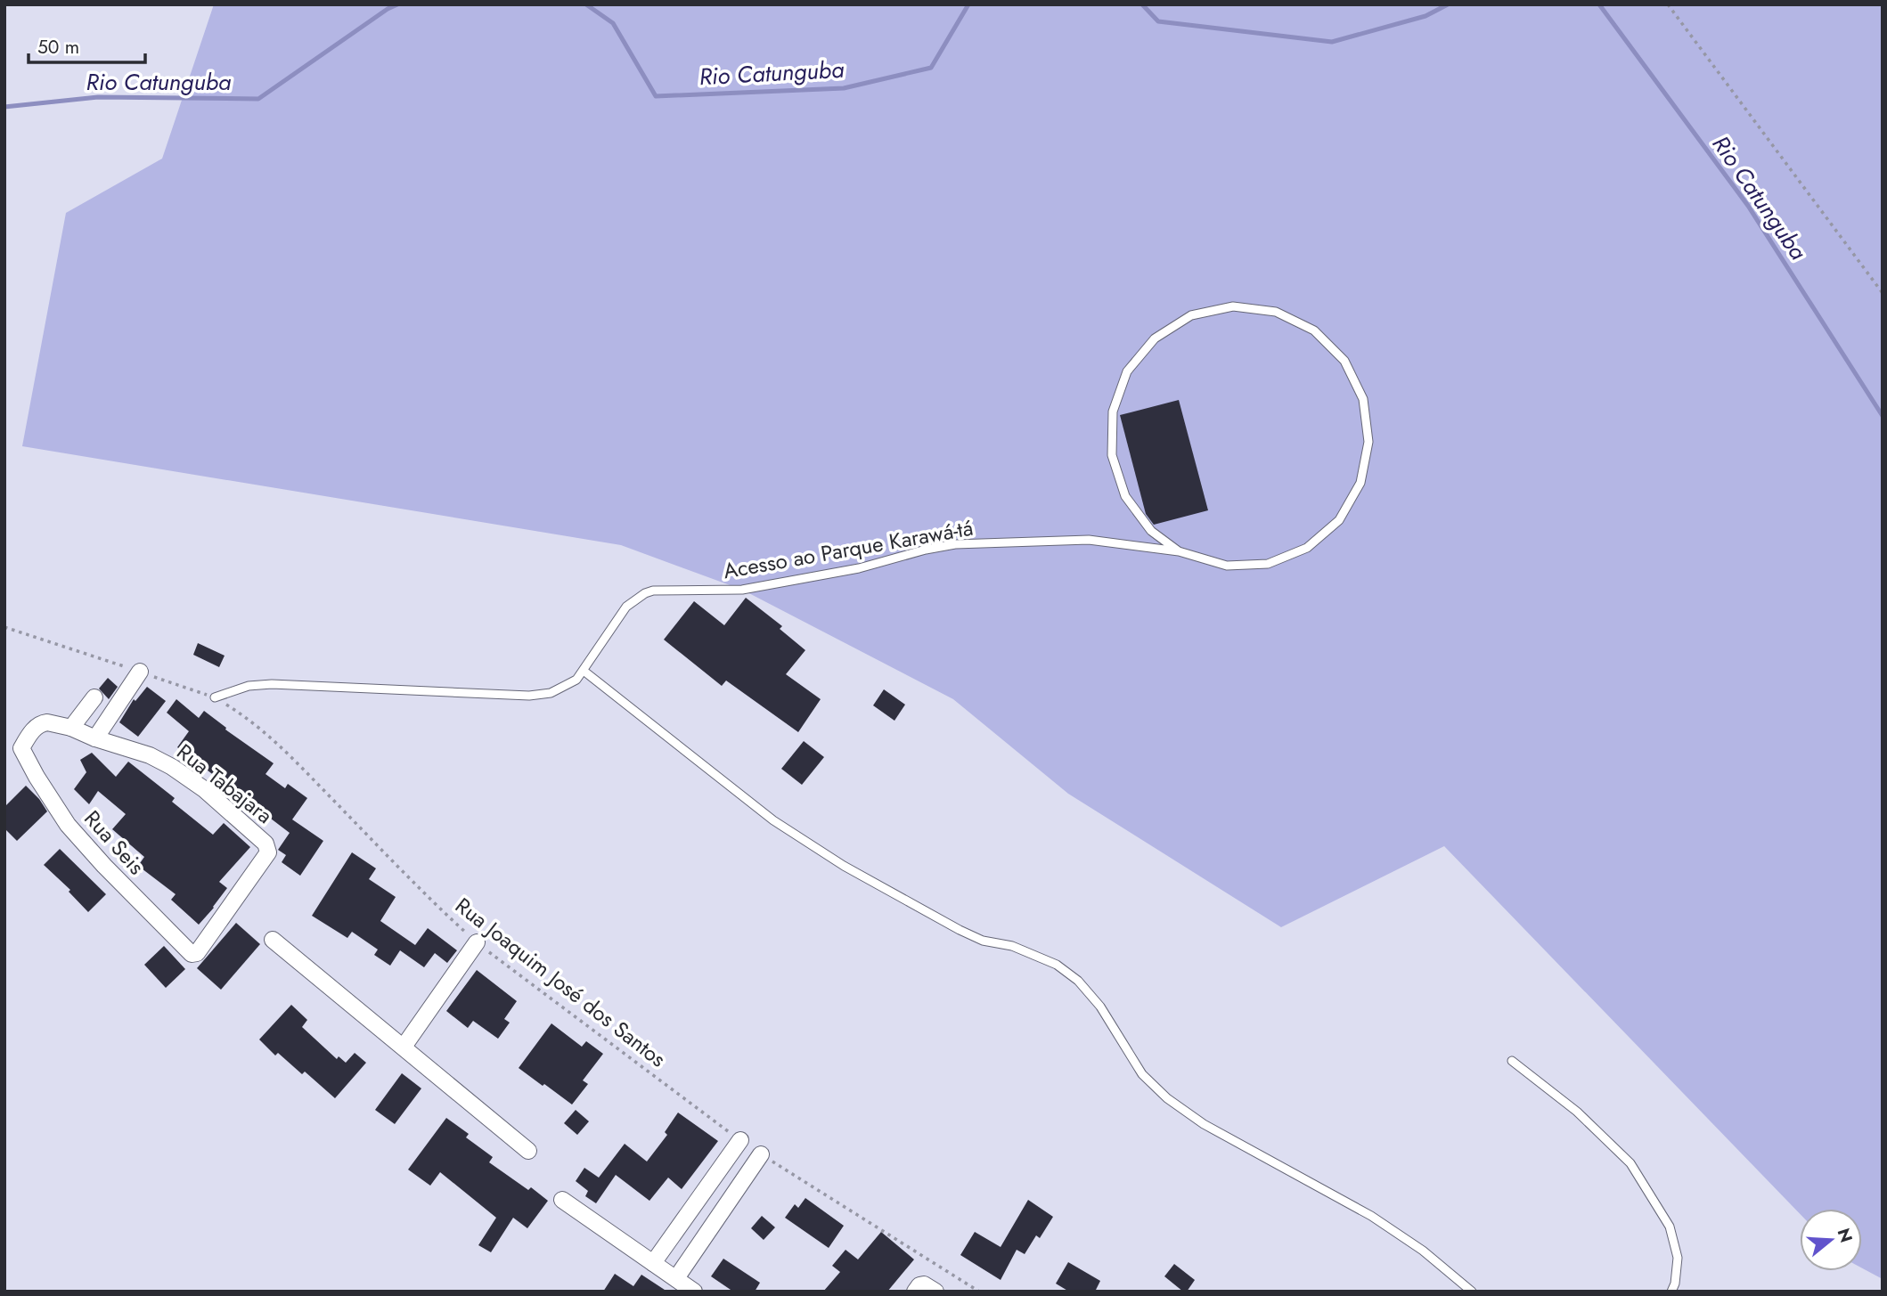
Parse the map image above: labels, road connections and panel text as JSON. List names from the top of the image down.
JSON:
{
  "streets": {
    "street": ["Rua Tabajara", "Rua Seis"],
    "lane": ["Acesso ao Parque Karawá-tá"],
    "path": ["Rua Joaquim José dos Santos"]
  },
  "crossings": [
    ["Acesso ao Parque Karawá-tá", "Rua Joaquim José dos Santos"],
    ["Rua Tabajara", "Rua Seis"]
  ],
  "water": ["Rio Catunguba"],
  "scale_bar": "50 m",
  "north": "right"
}
